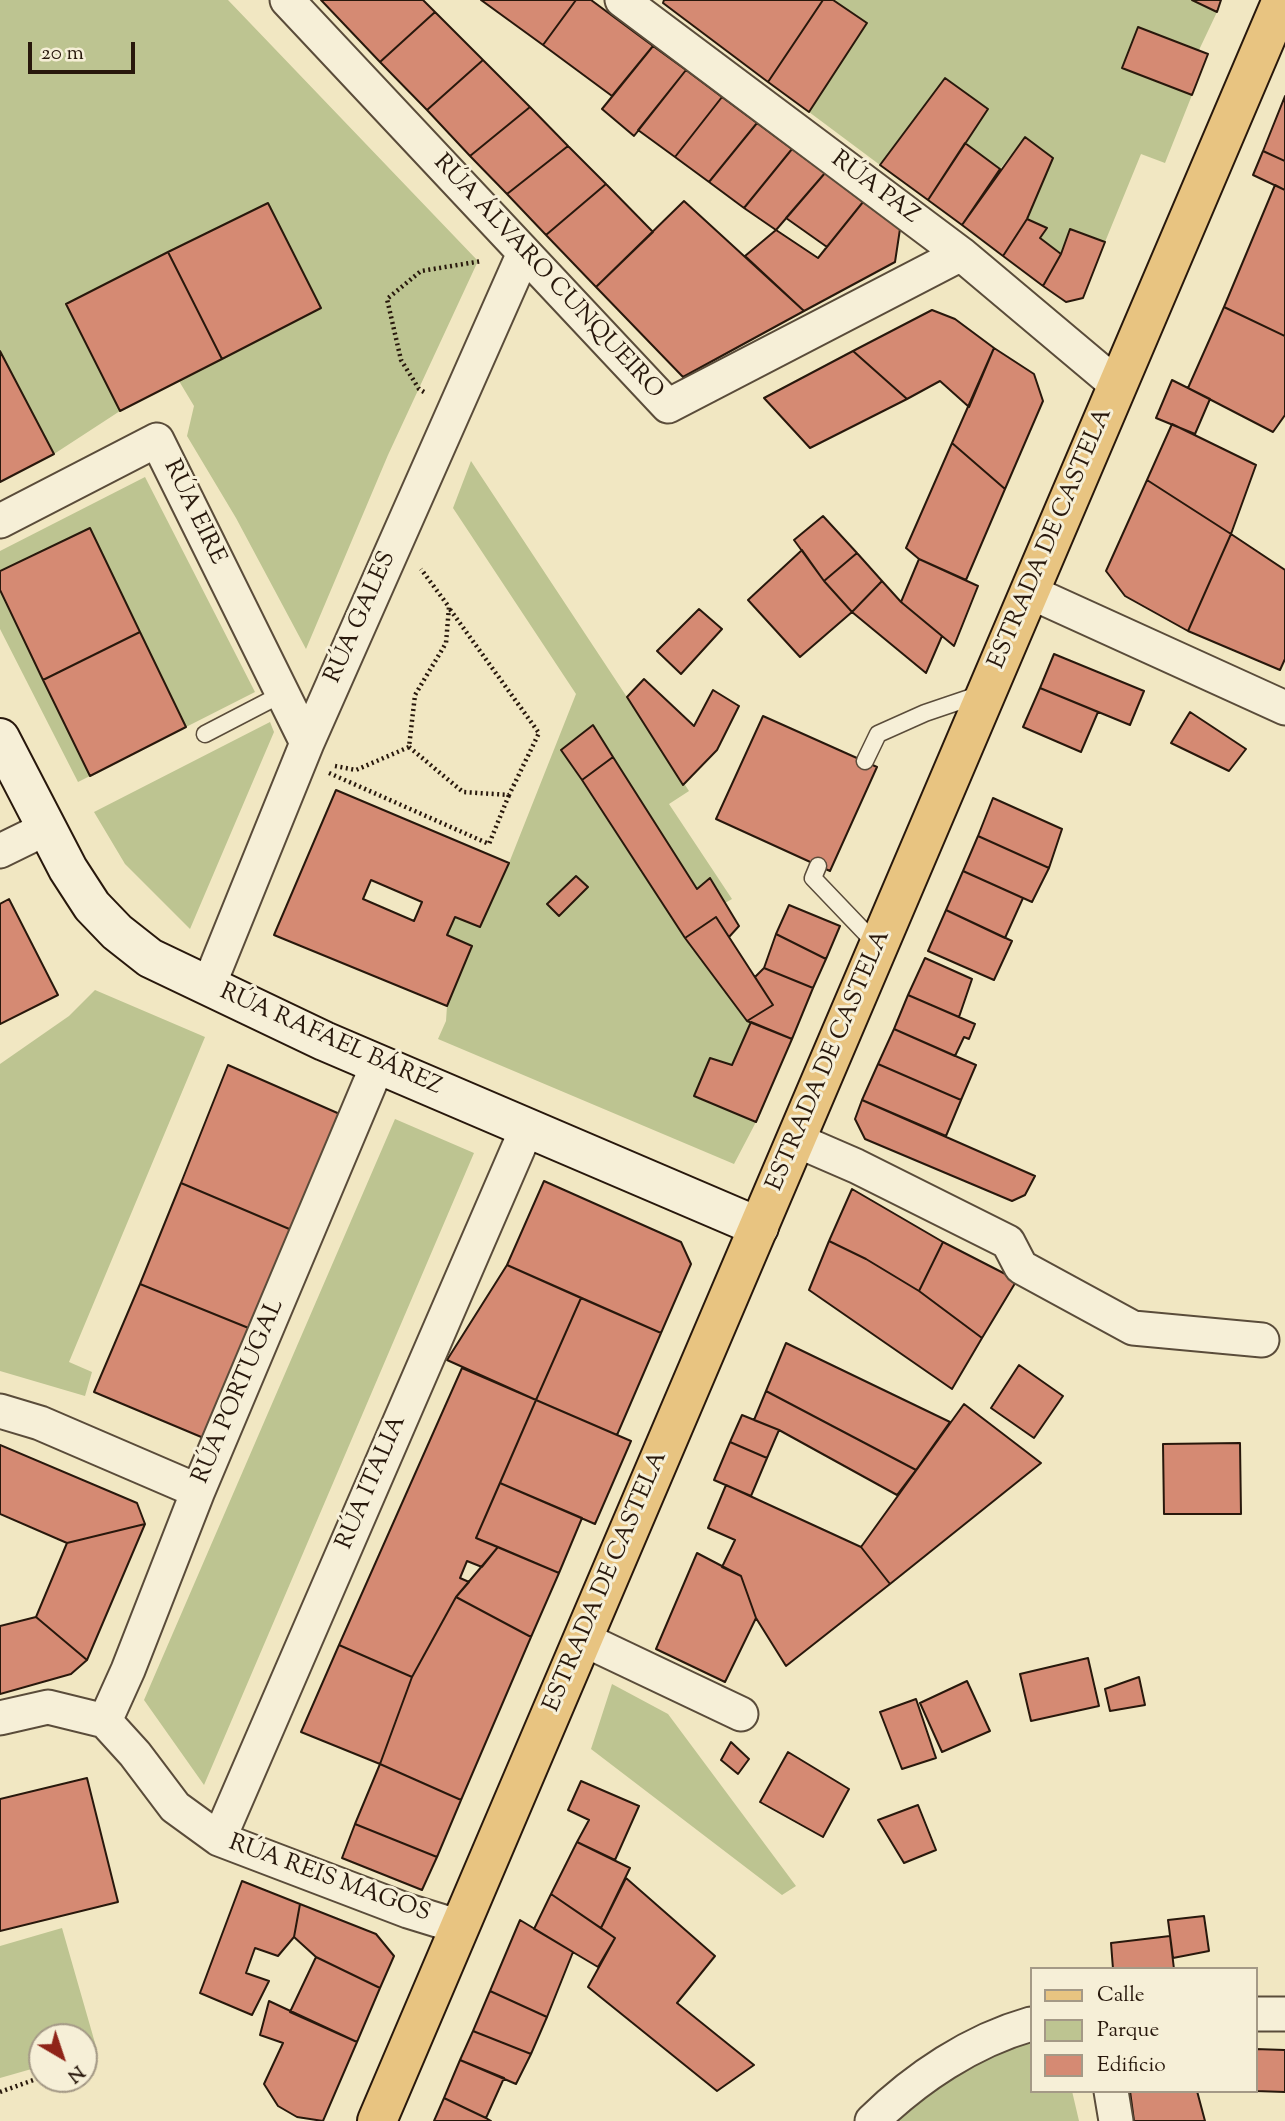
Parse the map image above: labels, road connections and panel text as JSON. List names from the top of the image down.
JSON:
{
  "streets": {
    "main road": ["ESTRADA DE CASTELA"],
    "street": [
      "RÚA PAZ",
      "RÚA ÁLVARO CUNQUEIRO",
      "RÚA EIRE",
      "RÚA GALES",
      "RÚA RAFAEL BÁREZ",
      "RÚA PORTUGAL",
      "RÚA ITALIA",
      "RÚA REIS MAGOS"
    ]
  },
  "crossings": [
    ["RÚA PAZ", "RÚA ÁLVARO CUNQUEIRO"],
    ["RÚA PAZ", "ESTRADA DE CASTELA"],
    ["RÚA ÁLVARO CUNQUEIRO", "RÚA GALES"],
    ["RÚA EIRE", "RÚA GALES"],
    ["ESTRADA DE CASTELA", "RÚA RAFAEL BÁREZ"],
    ["ESTRADA DE CASTELA", "RÚA REIS MAGOS"],
    ["RÚA GALES", "RÚA RAFAEL BÁREZ"],
    ["RÚA RAFAEL BÁREZ", "RÚA PORTUGAL"],
    ["RÚA RAFAEL BÁREZ", "RÚA ITALIA"],
    ["RÚA PORTUGAL", "RÚA REIS MAGOS"],
    ["RÚA ITALIA", "RÚA REIS MAGOS"]
  ],
  "legend": ["Calle", "Parque", "Edificio"],
  "scale_bar": "20 m",
  "north": "bottom right"
}
